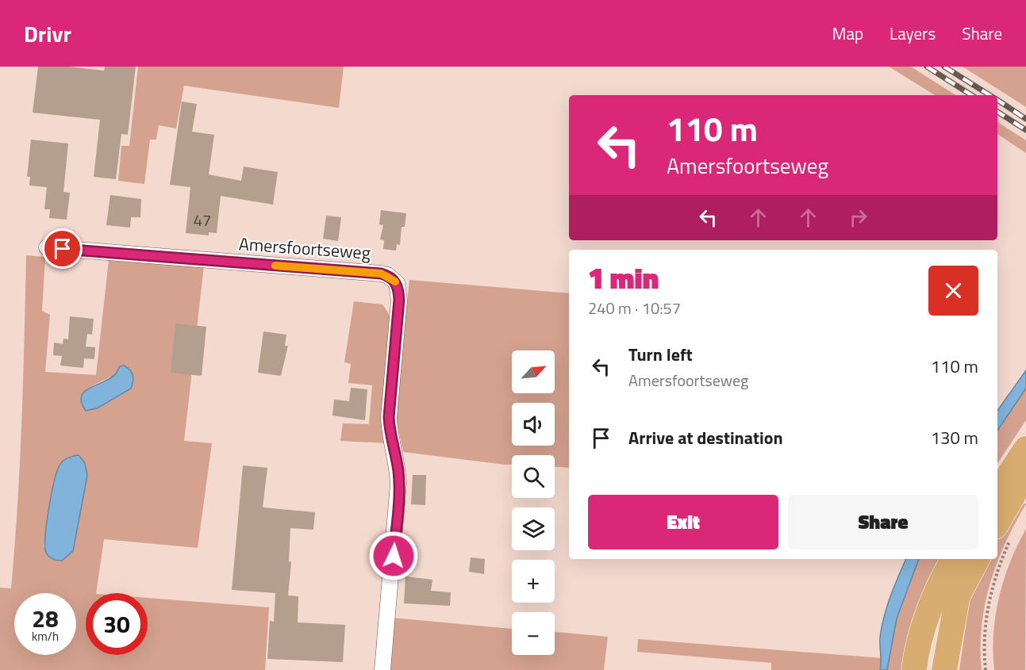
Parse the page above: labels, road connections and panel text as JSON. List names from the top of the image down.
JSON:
{
  "streets": {
    "street": ["Amersfoortseweg"]
  },
  "house_numbers": ["47"],
  "north": "top right",
  "page": {
    "header": "Drivr",
    "nav": ["Map", "Layers", "Share"],
    "turn": ["110 m", "Amersfoortseweg"],
    "heading": ["1 min", "240 m · 10:57"],
    "list": [
      {
        "name": "Turn left",
        "note": "Amersfoortseweg",
        "value": "110 m"
      },
      {
        "name": "Arrive at destination",
        "value": "130 m"
      }
    ],
    "map_buttons": ["+", "−"],
    "buttons": ["Exit", "Share"],
    "speed": "28 km/h",
    "limit": "30"
  }
}
